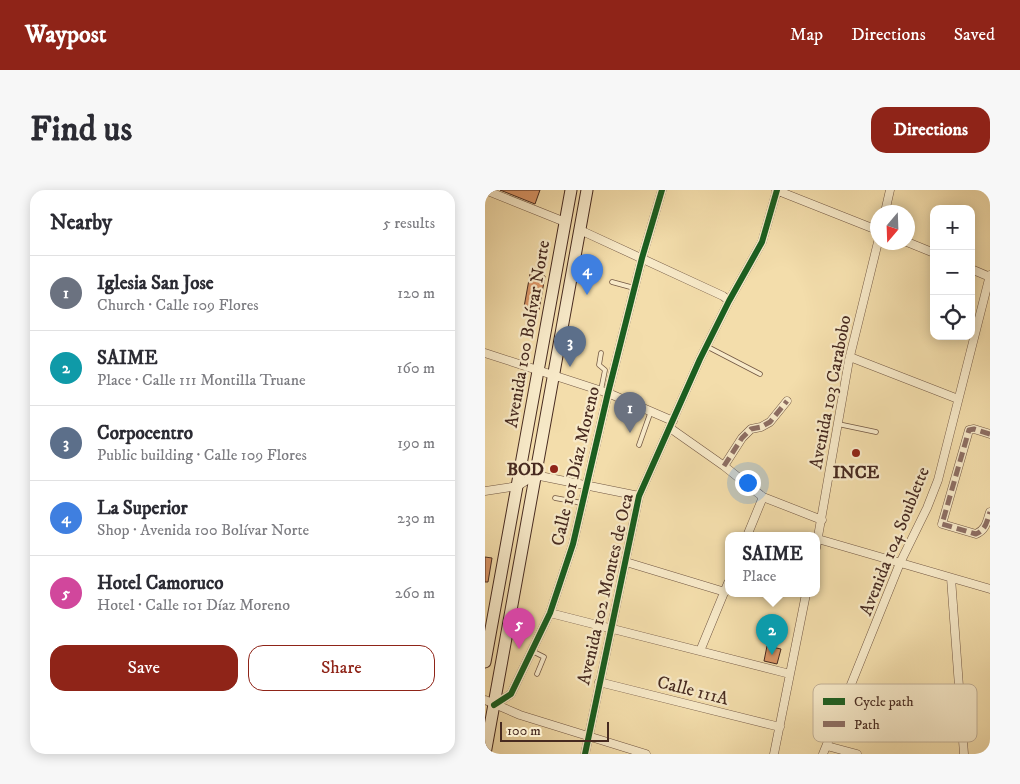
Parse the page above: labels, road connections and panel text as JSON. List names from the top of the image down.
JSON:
{
  "streets": {
    "main road": ["Avenida 100 Bolívar Norte"],
    "street": [
      "Avenida 103 Carabobo",
      "Calle 101 Díaz Moreno",
      "Avenida 104 Soublette",
      "Avenida 102 Montes de Oca",
      "Calle 111A"
    ]
  },
  "crossings": [
    ["Avenida 100 Bolívar Norte", "Calle 101 Díaz Moreno"],
    ["Avenida 102 Montes de Oca", "Calle 111A"]
  ],
  "places": ["INCE", "BOD"],
  "legend": ["Cycle path", "Path"],
  "scale_bar": "100 m",
  "north": "bottom",
  "page": {
    "header": "Waypost",
    "nav": ["Map", "Directions", "Saved"],
    "buttons": [
      "Directions",
      ["Save", "Share"]
    ],
    "title": "Find us",
    "heading": ["Nearby", "5 results"],
    "map_buttons": ["+", "−"],
    "pins": [
      "4",
      "3",
      "1",
      "5",
      "2"
    ],
    "list": [
      {
        "mark": "1",
        "name": "Iglesia San Jose",
        "note": "Church · Calle 109 Flores",
        "value": "120 m"
      },
      {
        "mark": "2",
        "name": "SAIME",
        "note": "Place · Calle 111 Montilla Truane",
        "value": "160 m"
      },
      {
        "mark": "3",
        "name": "Corpocentro",
        "note": "Public building · Calle 109 Flores",
        "value": "190 m"
      },
      {
        "mark": "4",
        "name": "La Superior",
        "note": "Shop · Avenida 100 Bolívar Norte",
        "value": "230 m"
      },
      {
        "mark": "5",
        "name": "Hotel Camoruco",
        "note": "Hotel · Calle 101 Díaz Moreno",
        "value": "260 m"
      }
    ],
    "popup": ["SAIME", "Place"],
    "scale": "100 m"
  }
}
